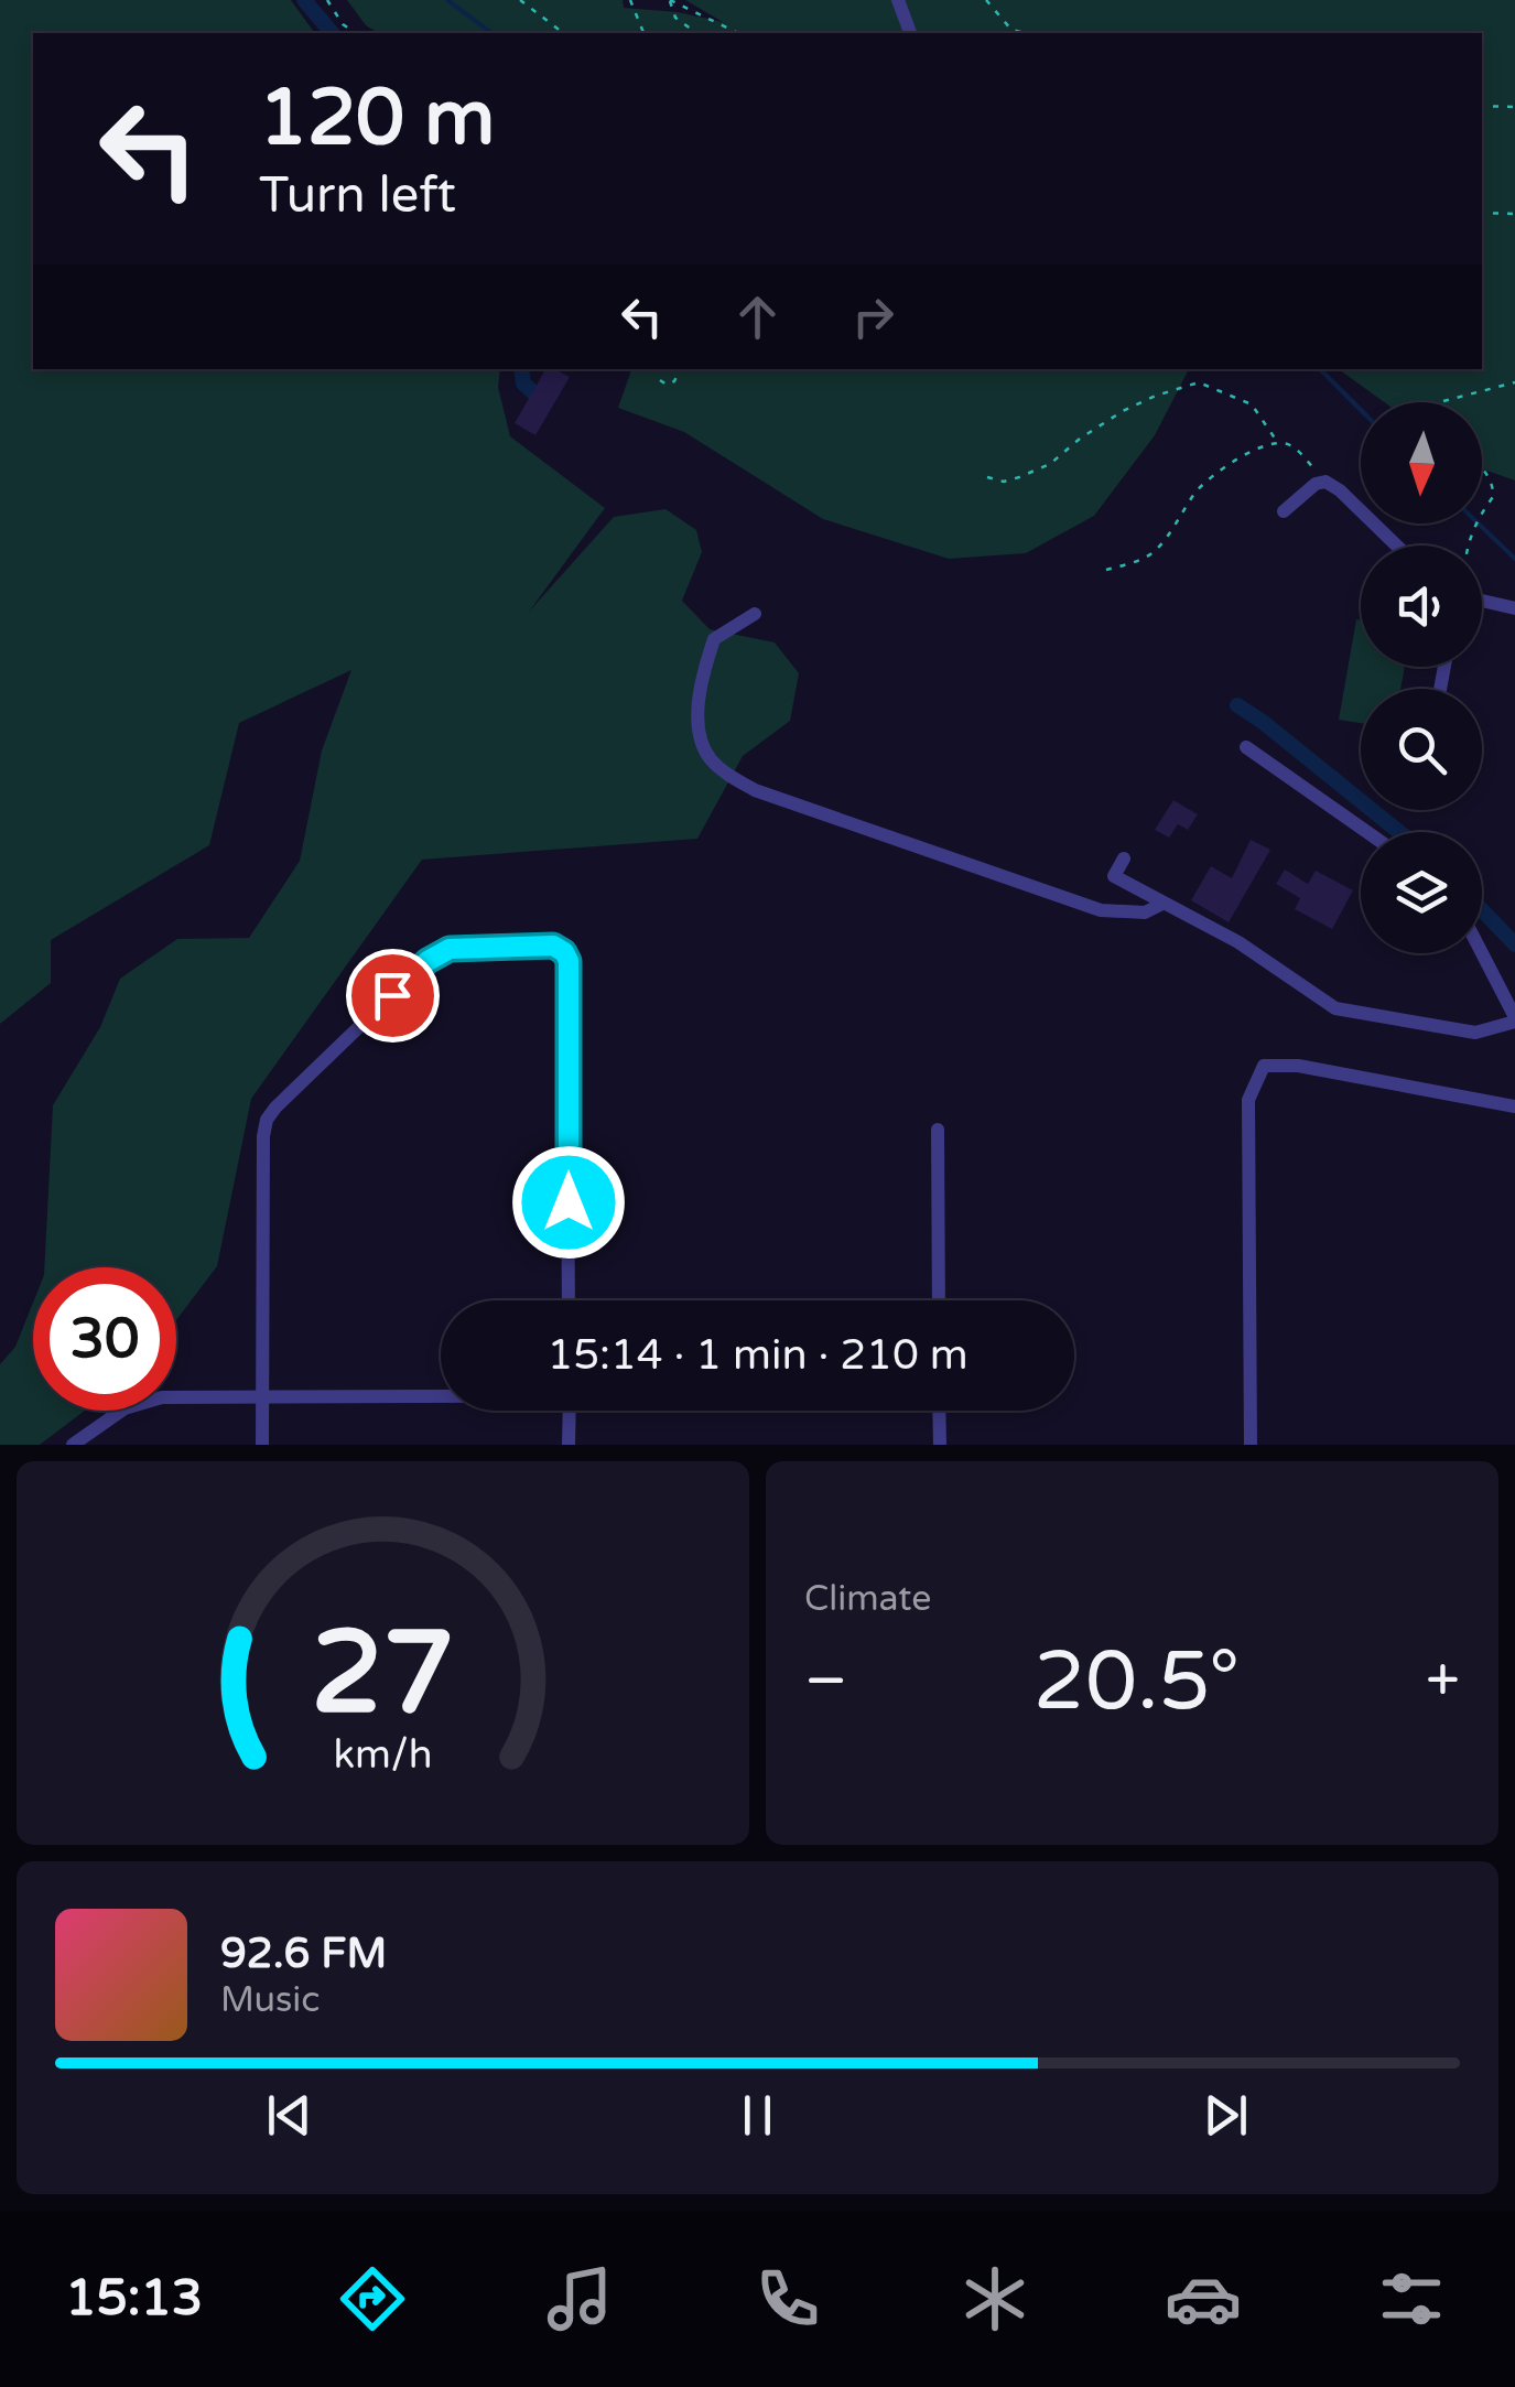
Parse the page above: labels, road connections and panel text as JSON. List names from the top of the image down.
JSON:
{
  "north": "bottom",
  "page": {
    "turn": ["120 m", "Turn left"],
    "limit": "30",
    "trip": "15:14 · 1 min · 210 m",
    "tile": "Climate",
    "heat": ["−", "20.5°", "+"],
    "song": ["92.6 FM", "Music"],
    "tabs": "15:13",
    "gauge": ["27", "km/h"]
  }
}
